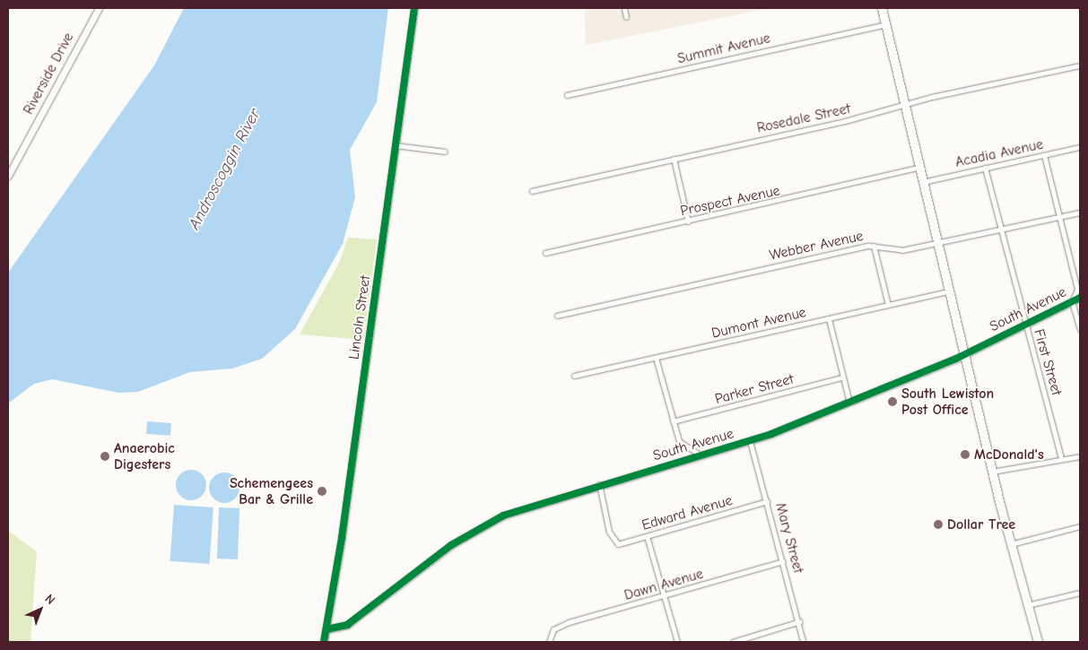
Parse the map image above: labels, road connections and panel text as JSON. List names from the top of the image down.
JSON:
{
  "streets": {
    "street": [
      "Summit Avenue",
      "Riverside Drive",
      "Rosedale Street",
      "Acadia Avenue",
      "Prospect Avenue",
      "Webber Avenue",
      "South Avenue",
      "Lincoln Street",
      "Dumont Avenue",
      "First Street",
      "Parker Street",
      "Edward Avenue",
      "Mary Street",
      "Dawn Avenue"
    ]
  },
  "crossings": [
    ["Acadia Avenue", "First Street"],
    ["Webber Avenue", "First Street"],
    ["South Avenue", "Lincoln Street"],
    ["South Avenue", "First Street"],
    ["South Avenue", "Edward Avenue"],
    ["South Avenue", "Mary Street"],
    ["Edward Avenue", "Mary Street"],
    ["Mary Street", "Dawn Avenue"]
  ],
  "water": ["Androscoggin River"],
  "places": [
    "South Lewiston Post Office",
    "McDonald's",
    "Anaerobic Digesters",
    "Schemengees Bar & Grille",
    "Dollar Tree"
  ],
  "north": "top right"
}
